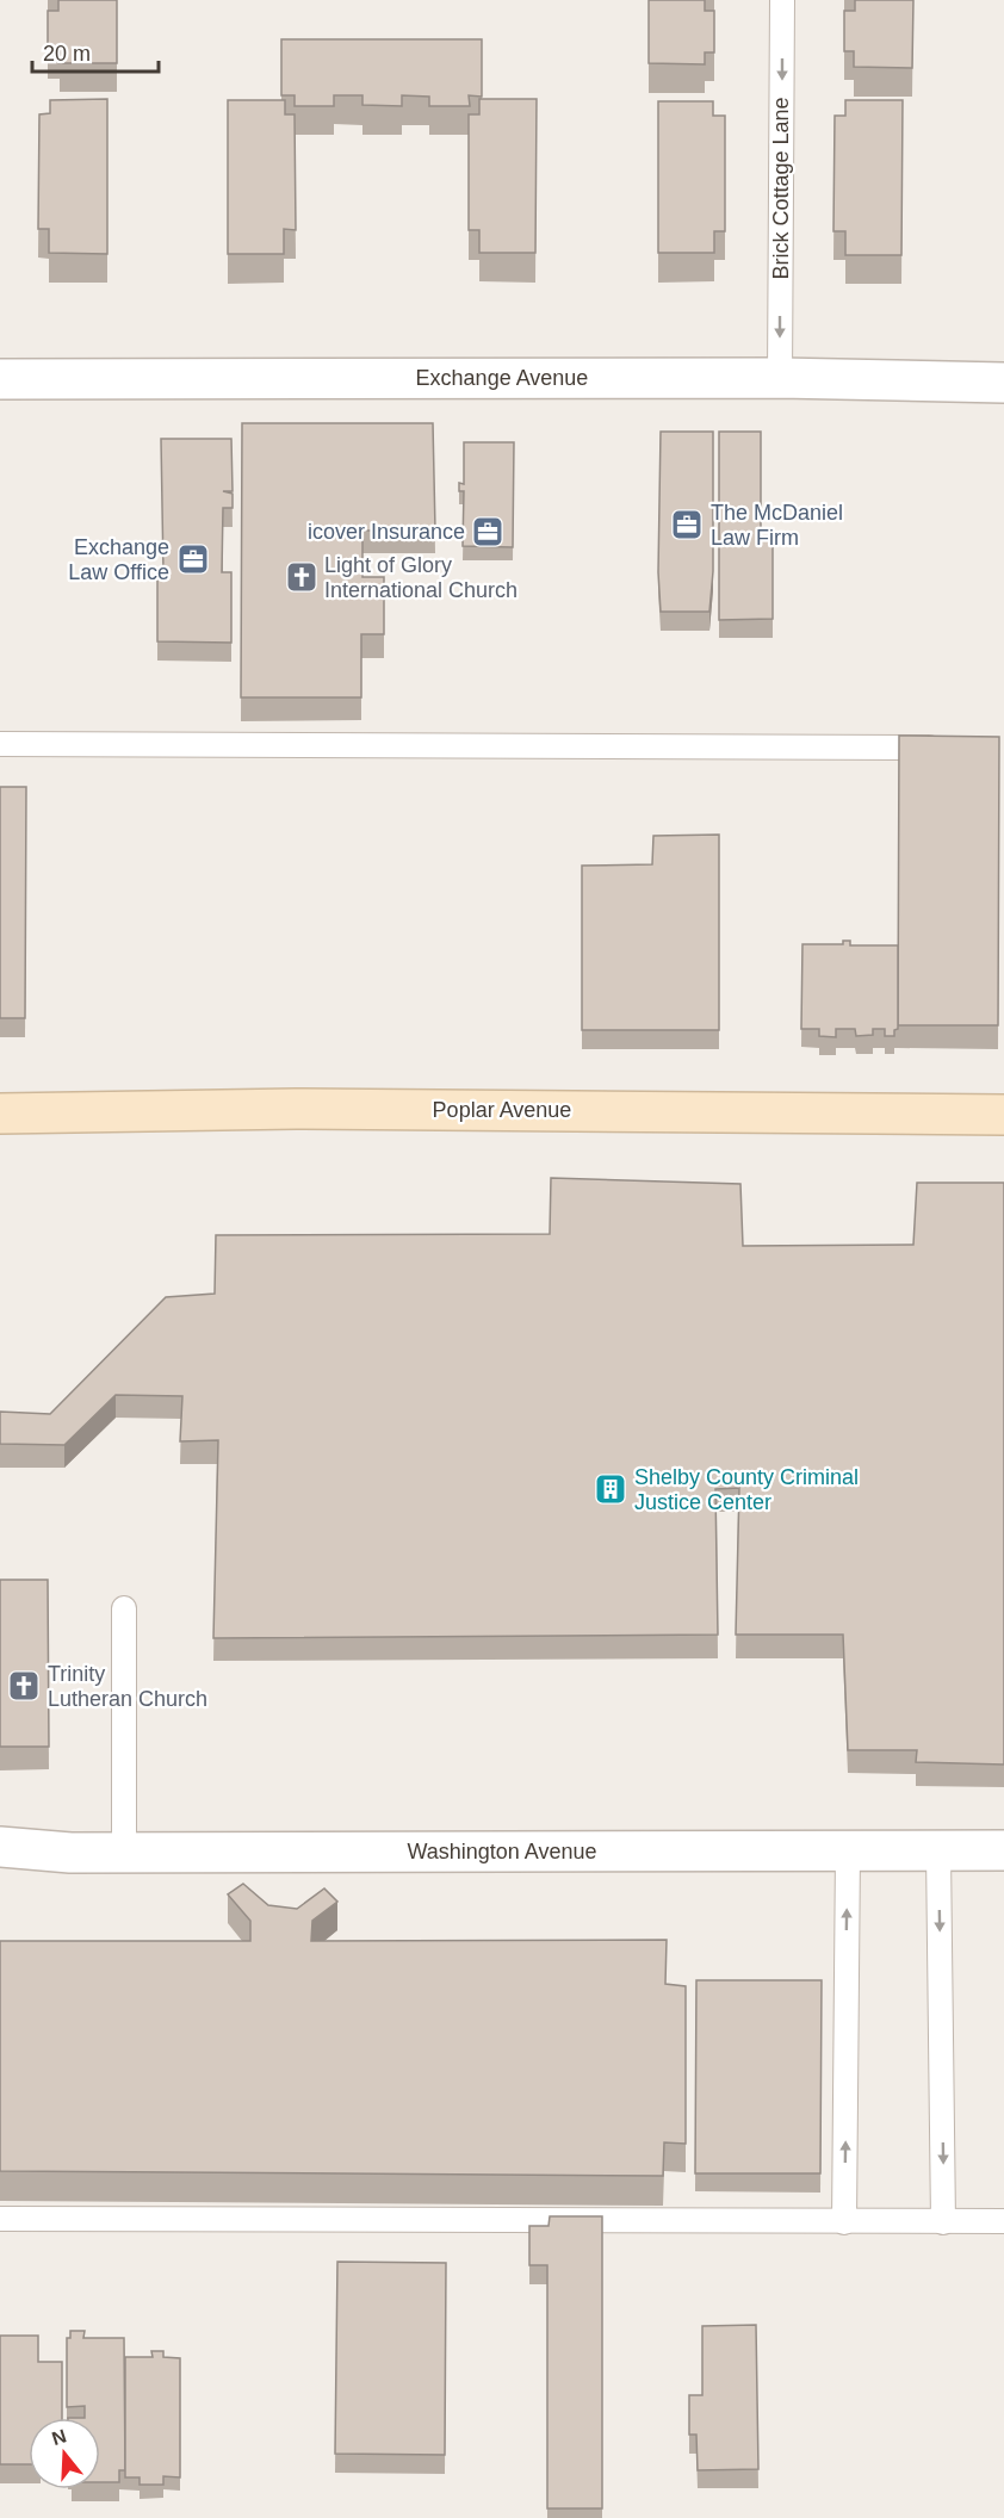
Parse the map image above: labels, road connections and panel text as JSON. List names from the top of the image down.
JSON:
{
  "streets": {
    "main road": ["Poplar Avenue"],
    "street": ["Exchange Avenue", "Washington Avenue"],
    "lane": ["Brick Cottage Lane"]
  },
  "crossings": [
    ["Brick Cottage Lane", "Exchange Avenue"]
  ],
  "one_way": ["Brick Cottage Lane"],
  "places": {
    "office": ["The McDaniel Law Firm", "icover Insurance", "Exchange Law Office"],
    "church": ["Light of Glory International Church", "Trinity Lutheran Church"],
    "building": ["Shelby County Criminal Justice Center"]
  },
  "scale_bar": "20 m",
  "north": "top"
}
